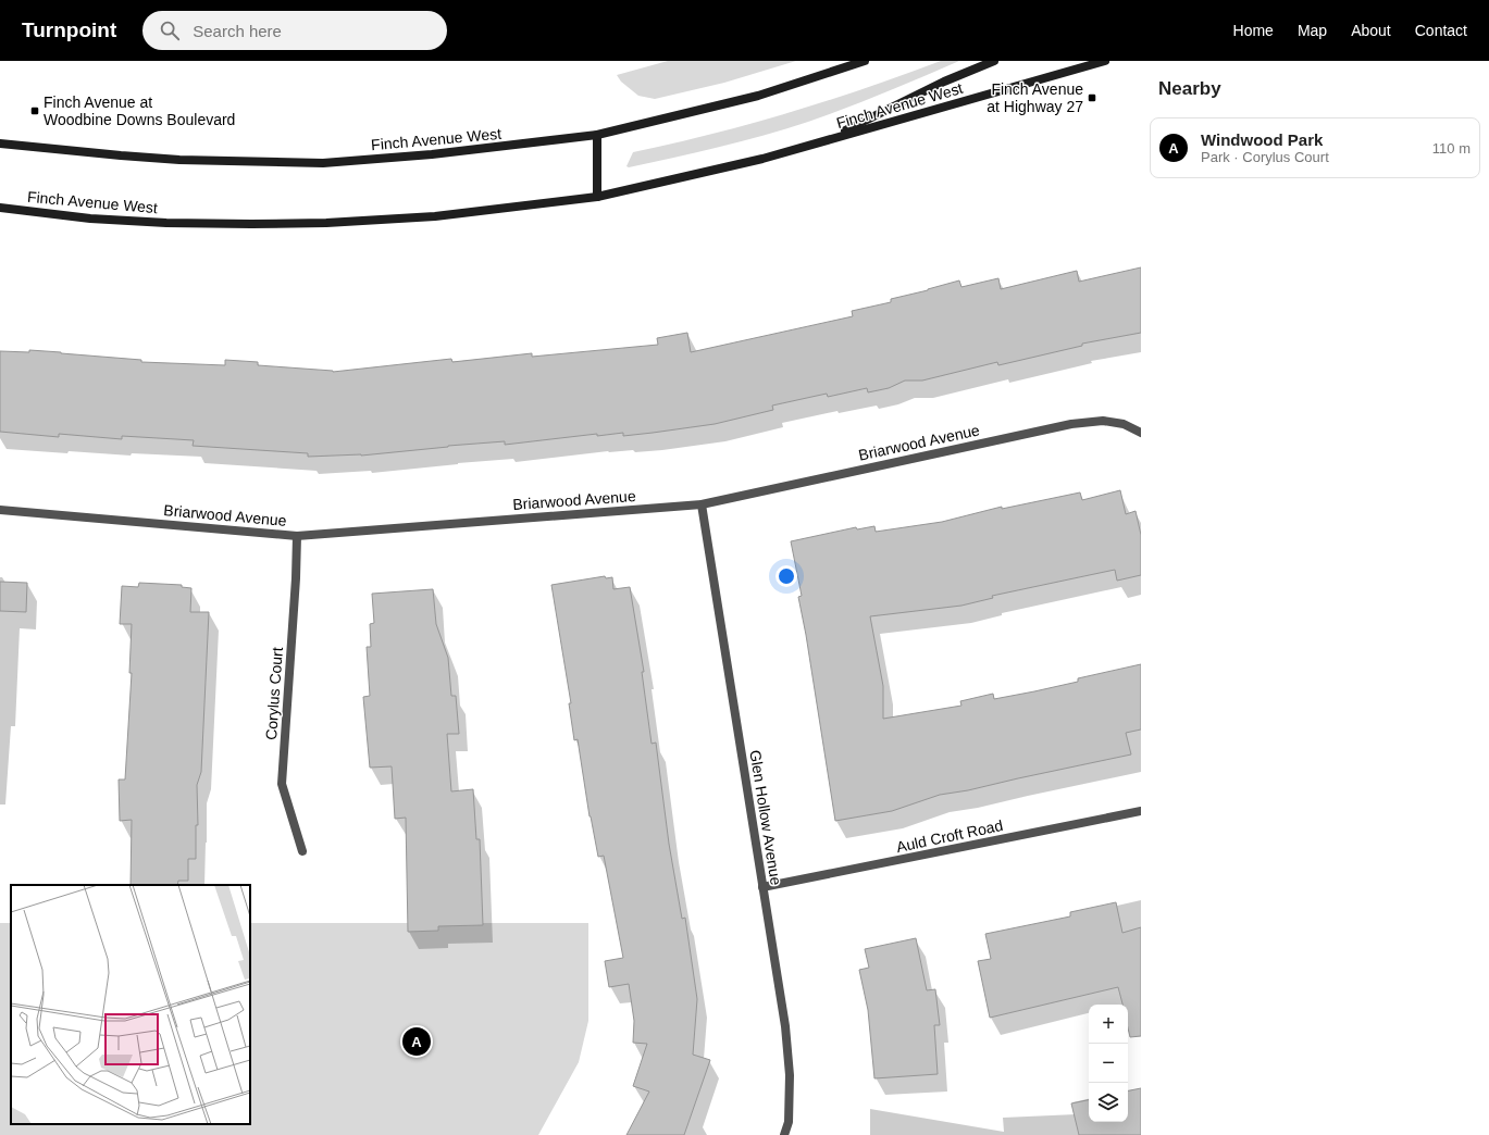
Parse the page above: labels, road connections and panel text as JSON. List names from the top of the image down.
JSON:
{
  "streets": {
    "main road": ["Finch Avenue West"],
    "street": [
      "Briarwood Avenue",
      "Corylus Court",
      "Glen Hollow Avenue",
      "Auld Croft Road"
    ]
  },
  "crossings": [
    ["Briarwood Avenue", "Corylus Court"],
    ["Briarwood Avenue", "Glen Hollow Avenue"],
    ["Glen Hollow Avenue", "Auld Croft Road"]
  ],
  "places": {
    "transit": ["Finch Avenue at Highway 27", "Finch Avenue at Woodbine Downs Boulevard"]
  },
  "page": {
    "header": "Turnpoint",
    "search": "Search here",
    "nav": [
      "Home",
      "Map",
      "About",
      "Contact"
    ],
    "heading": "Nearby",
    "list": [
      {
        "mark": "A",
        "name": "Windwood Park",
        "note": "Park · Corylus Court",
        "value": "110 m"
      }
    ],
    "map_buttons": ["+", "−"],
    "pins": "A"
  }
}
